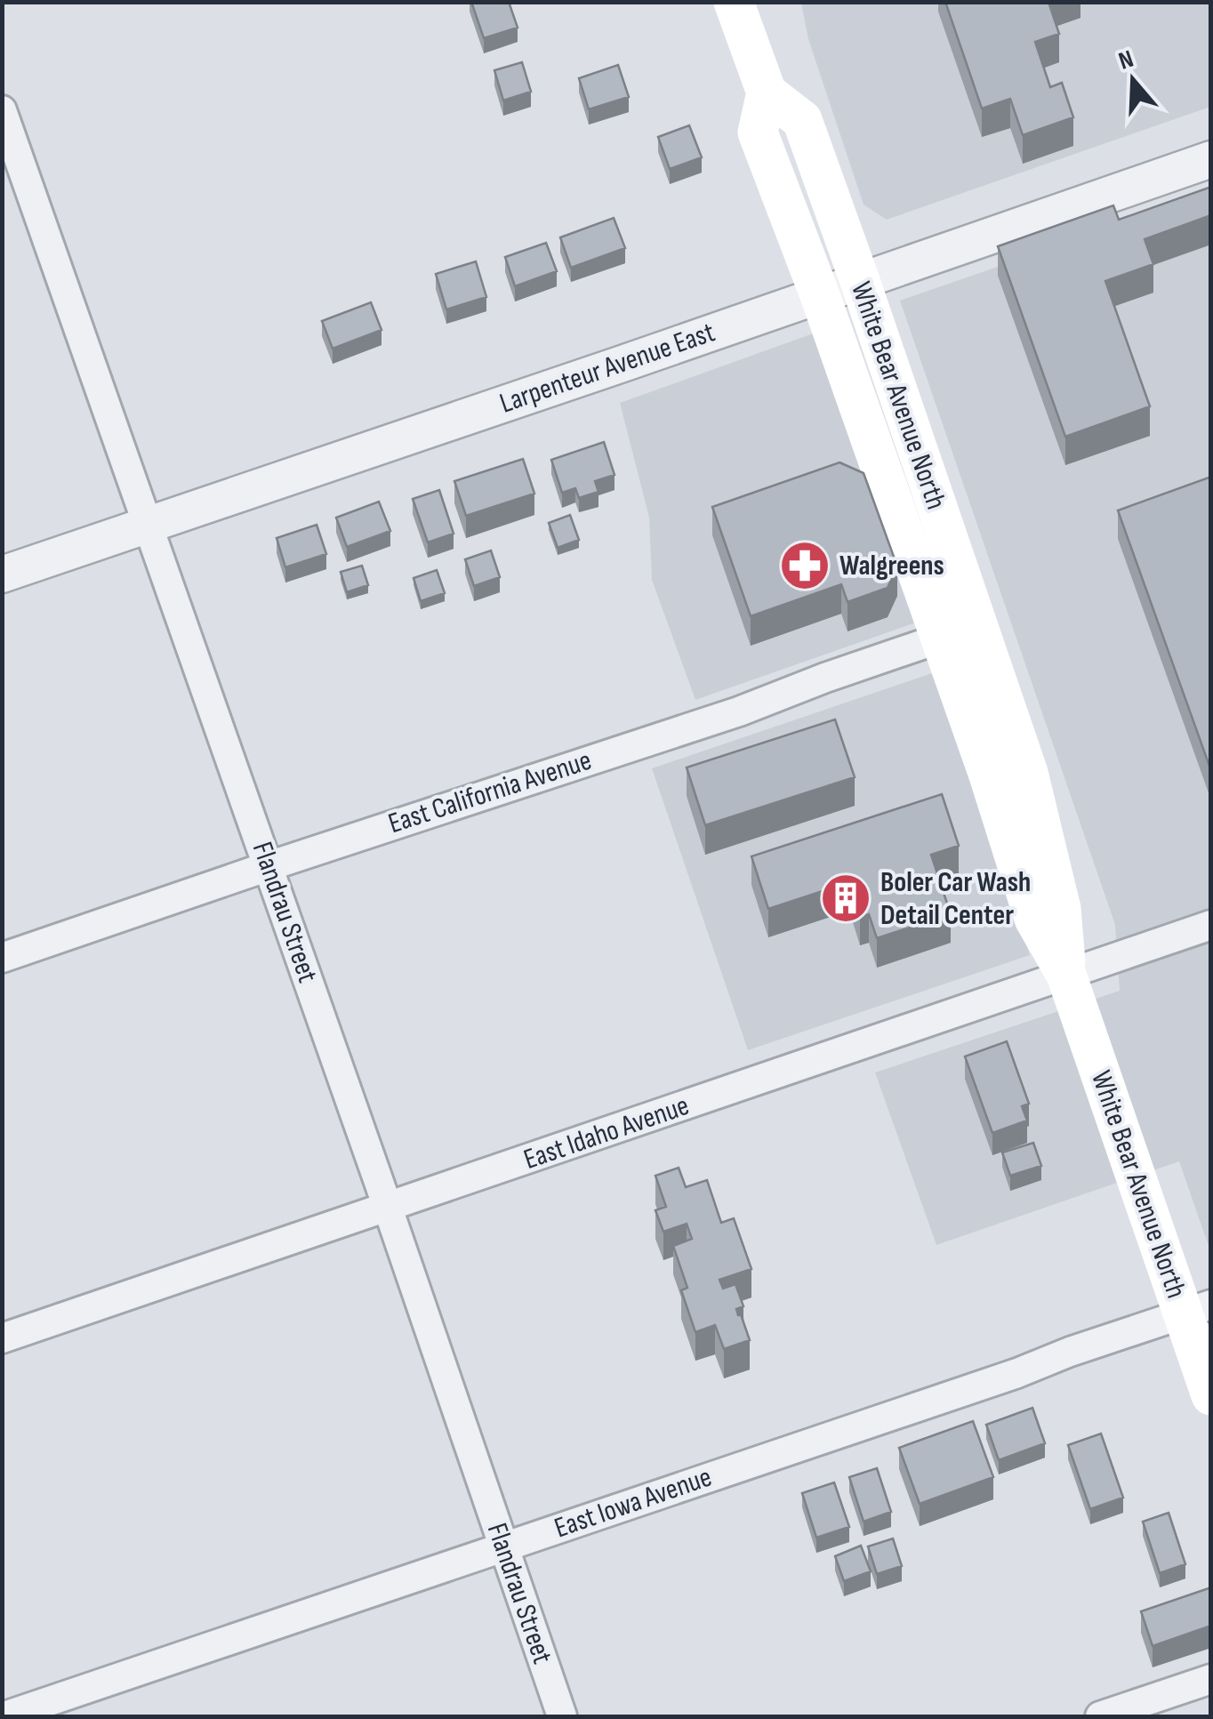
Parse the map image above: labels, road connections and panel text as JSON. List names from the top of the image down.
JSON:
{
  "streets": {
    "main road": ["White Bear Avenue North"],
    "street": [
      "Larpenteur Avenue East",
      "East California Avenue",
      "Flandrau Street",
      "East Idaho Avenue",
      "East Iowa Avenue"
    ]
  },
  "crossings": [
    ["Larpenteur Avenue East", "White Bear Avenue North"],
    ["Larpenteur Avenue East", "Flandrau Street"],
    ["White Bear Avenue North", "East California Avenue"],
    ["White Bear Avenue North", "East Idaho Avenue"],
    ["White Bear Avenue North", "East Iowa Avenue"],
    ["East California Avenue", "Flandrau Street"],
    ["Flandrau Street", "East Idaho Avenue"],
    ["Flandrau Street", "East Iowa Avenue"]
  ],
  "places": {
    "pharmacy": ["Walgreens"],
    "building": ["Boler Car Wash Detail Center"]
  },
  "north": "top"
}
